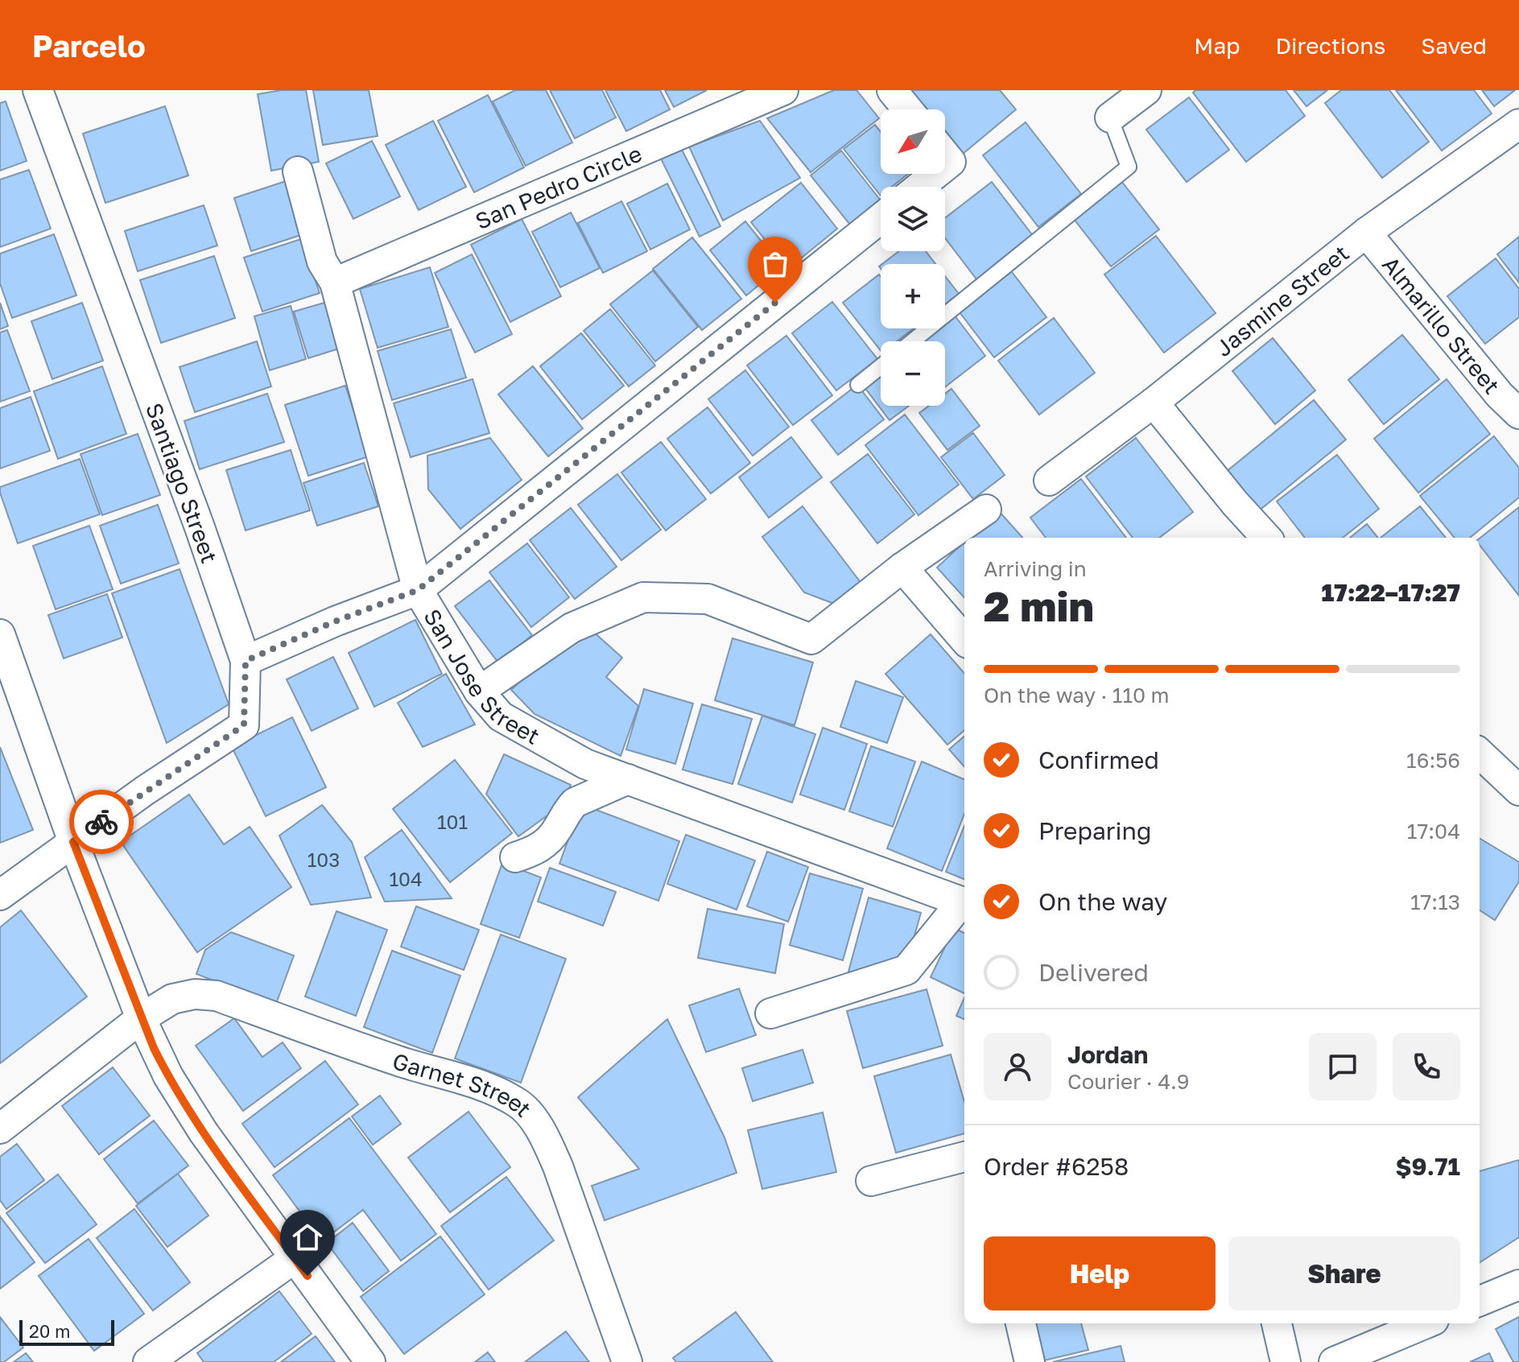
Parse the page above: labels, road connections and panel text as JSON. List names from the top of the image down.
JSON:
{
  "streets": {
    "street": [
      "San Pedro Circle",
      "Jasmine Street",
      "Almarillo Street",
      "Santiago Street",
      "San Jose Street",
      "Garnet Street"
    ]
  },
  "crossings": [
    ["San Pedro Circle", "San Jose Street"],
    ["Jasmine Street", "Almarillo Street"]
  ],
  "house_numbers": ["101", "103", "104"],
  "scale_bar": "20 m",
  "north": "bottom left",
  "page": {
    "header": "Parcelo",
    "nav": ["Map", "Directions", "Saved"],
    "map_buttons": ["+", "−"],
    "heading": ["2 min", "Arriving in", "17:22–17:27"],
    "panel": [
      "Jordan",
      "Courier · 4.9",
      "Order #6258",
      "$9.71"
    ],
    "bar": "On the way · 110 m",
    "list": [
      ["Confirmed", "16:56"],
      ["Preparing", "17:04"],
      ["On the way", "17:13"],
      "Delivered"
    ],
    "buttons": ["Help", "Share"],
    "scale": "20 m"
  }
}
